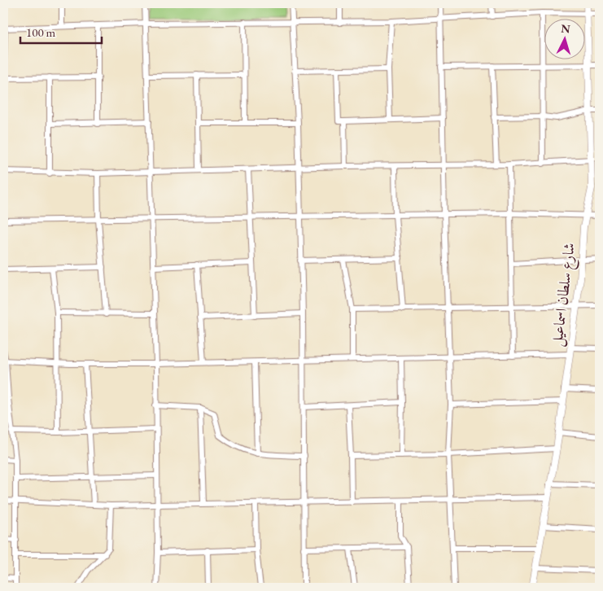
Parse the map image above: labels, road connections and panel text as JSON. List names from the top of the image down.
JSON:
{
  "streets": {
    "street": ["شارع سلطان اسماعيل"]
  },
  "scale_bar": "100 m",
  "north": "top"
}
